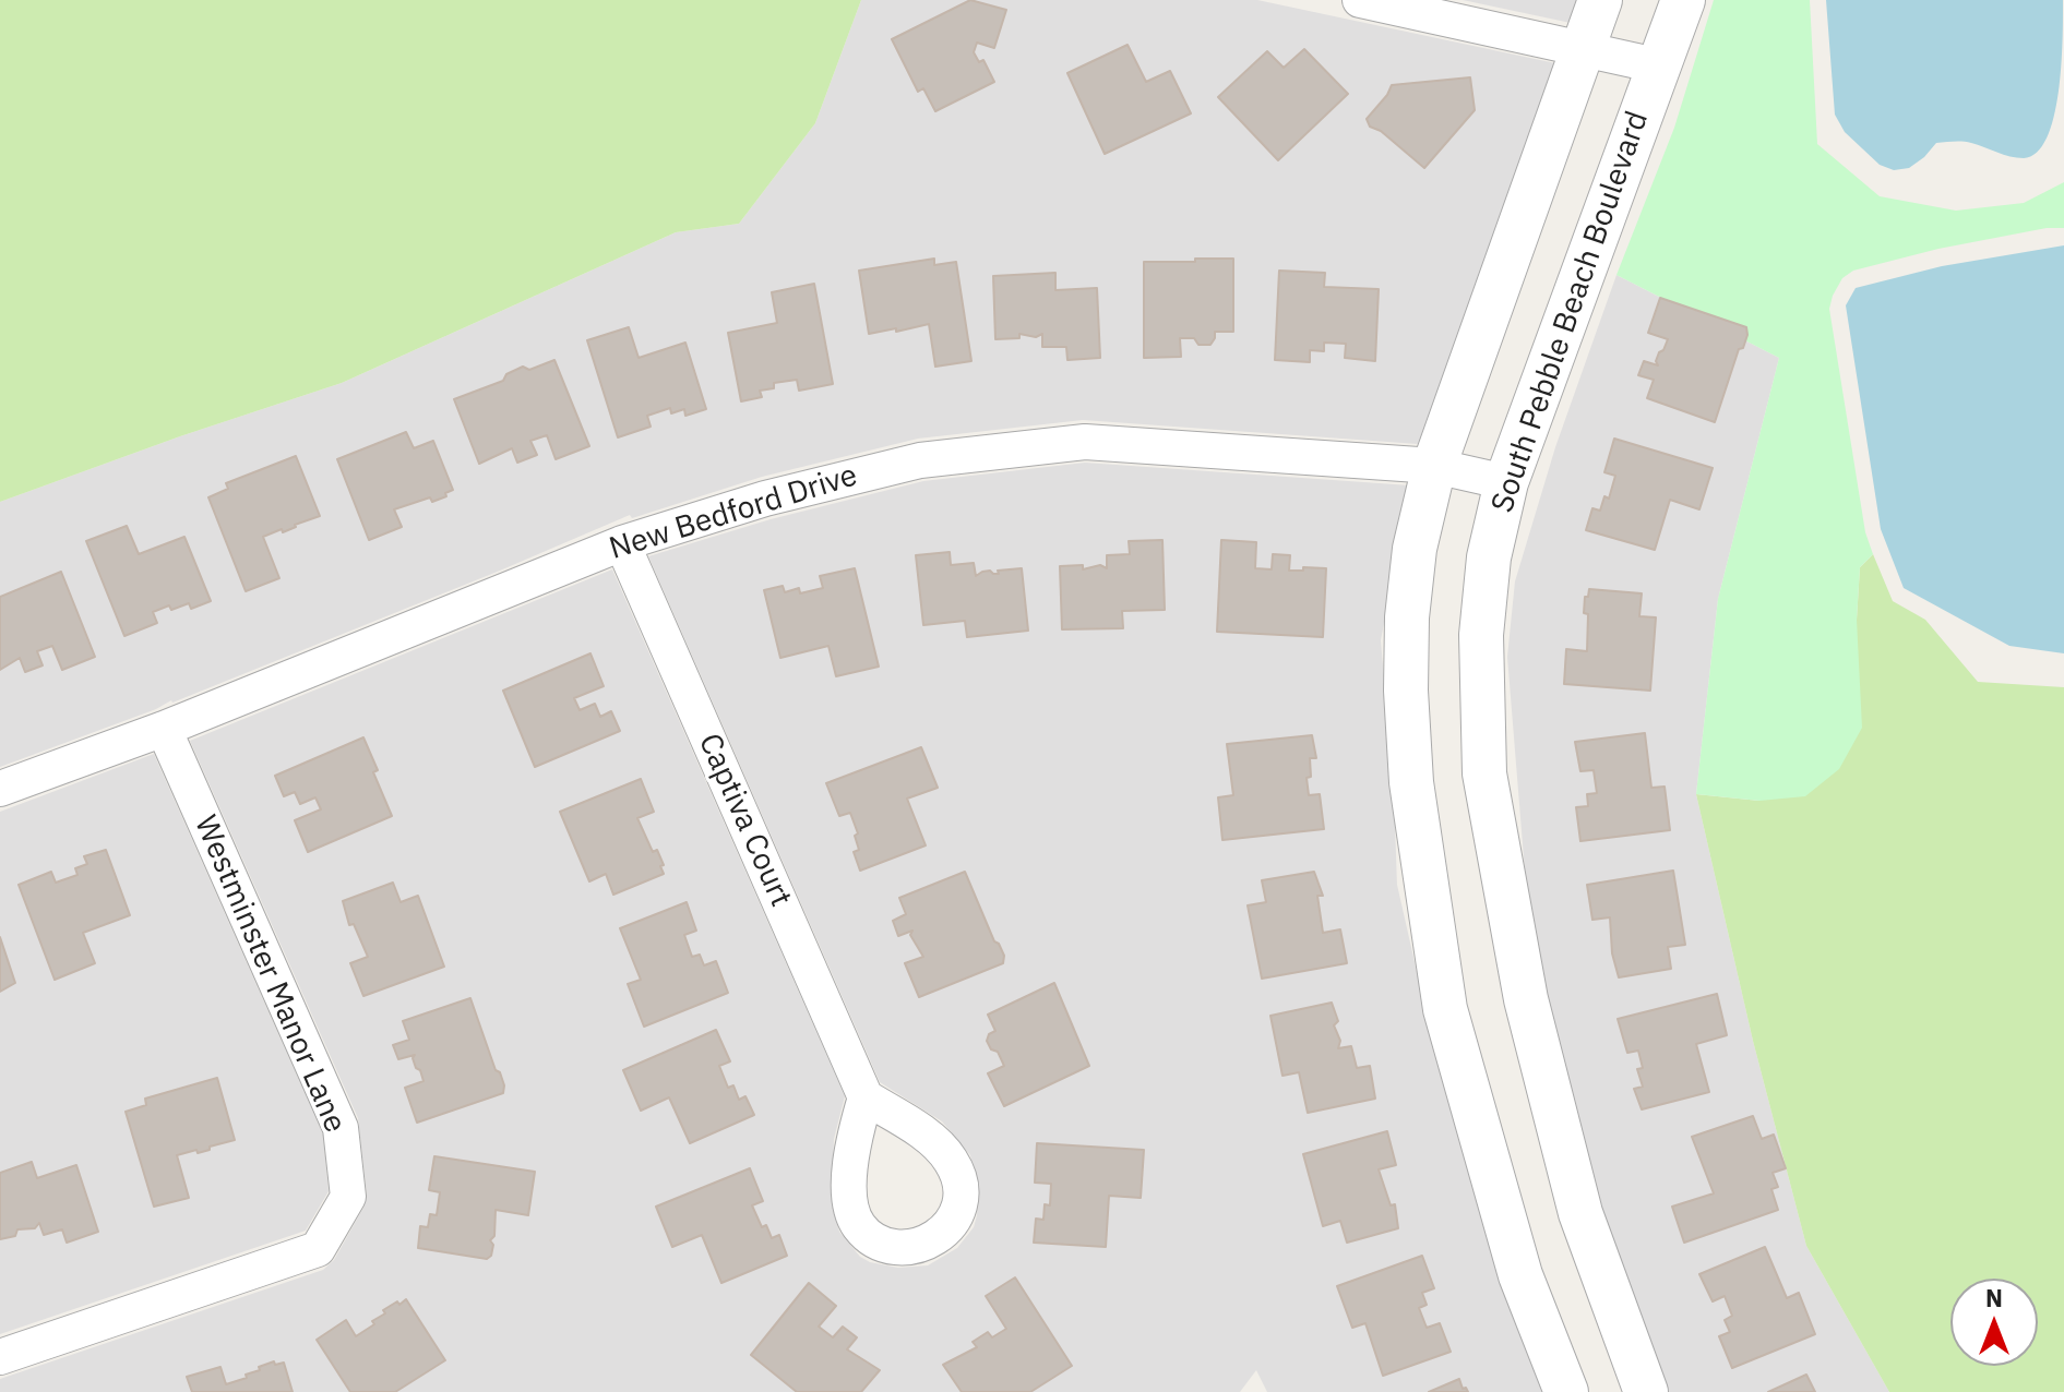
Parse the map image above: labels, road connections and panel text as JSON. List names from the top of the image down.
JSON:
{
  "streets": {
    "street": [
      "South Pebble Beach Boulevard",
      "New Bedford Drive",
      "Captiva Court",
      "Westminster Manor Lane"
    ]
  },
  "crossings": [
    ["South Pebble Beach Boulevard", "New Bedford Drive"],
    ["New Bedford Drive", "Captiva Court"],
    ["New Bedford Drive", "Westminster Manor Lane"]
  ],
  "north": "top"
}
